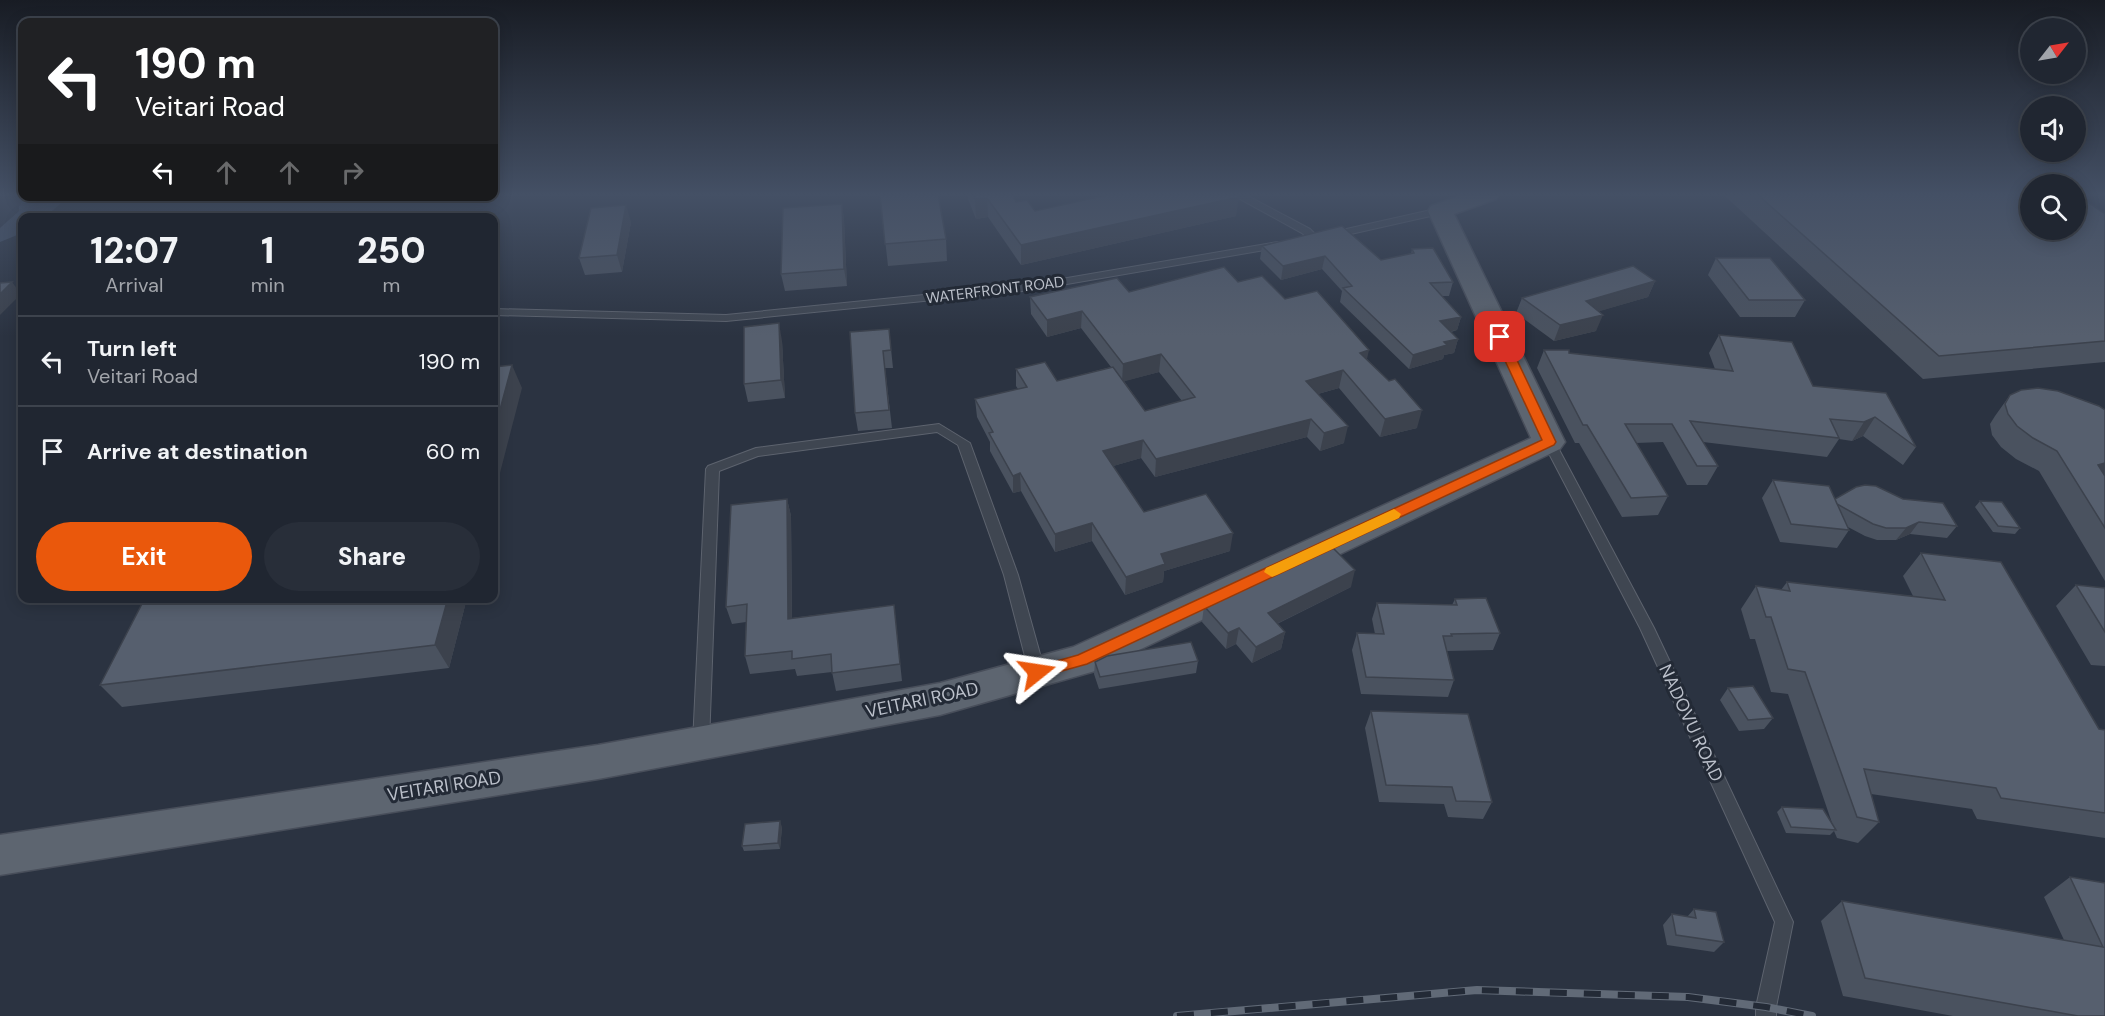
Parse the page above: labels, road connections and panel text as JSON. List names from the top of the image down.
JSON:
{
  "streets": {
    "main road": ["VEITARI ROAD"],
    "lane": ["WATERFRONT ROAD", "NADOVU ROAD"]
  },
  "crossings": [
    ["VEITARI ROAD", "NADOVU ROAD"]
  ],
  "north": "top right",
  "page": {
    "turn": ["190 m", "Veitari Road"],
    "eta": [
      "12:07",
      "Arrival",
      "1",
      "min",
      "250",
      "m"
    ],
    "list": [
      {
        "name": "Turn left",
        "note": "Veitari Road",
        "value": "190 m"
      },
      {
        "name": "Arrive at destination",
        "value": "60 m"
      }
    ],
    "buttons": ["Exit", "Share"]
  }
}
